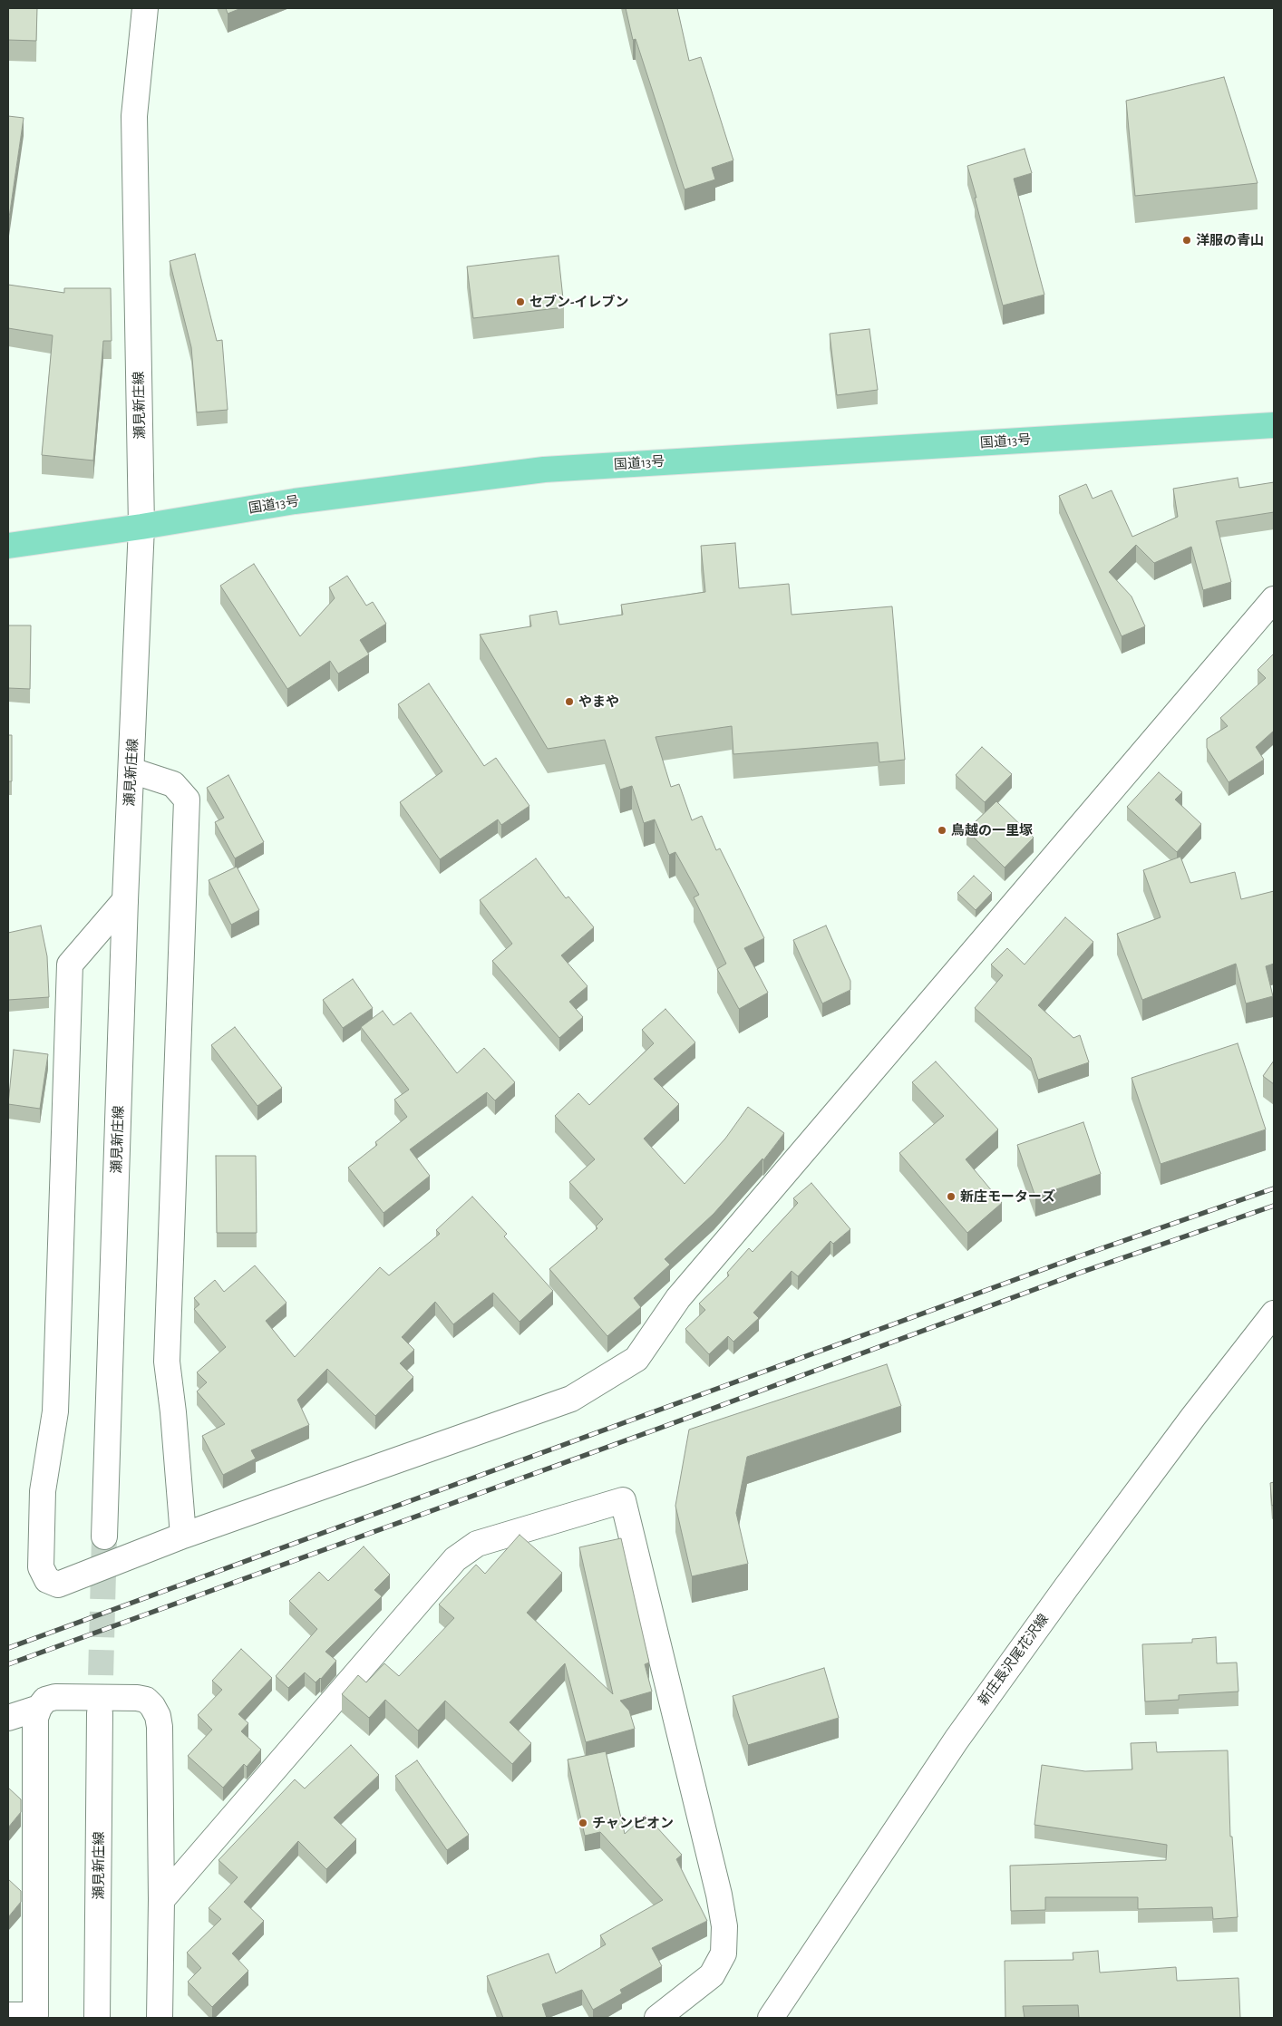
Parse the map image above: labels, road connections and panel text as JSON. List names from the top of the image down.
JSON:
{
  "streets": {
    "highway": ["国道13号"],
    "street": ["瀬見新庄線", "新庄長沢尾花沢線"]
  },
  "crossings": [
    ["瀬見新庄線", "国道13号"]
  ],
  "places": [
    "洋服の青山",
    "セブン-イレブン",
    "やまや",
    "鳥越の一里塚",
    "新庄モーターズ",
    "チャンピオン"
  ]
}
